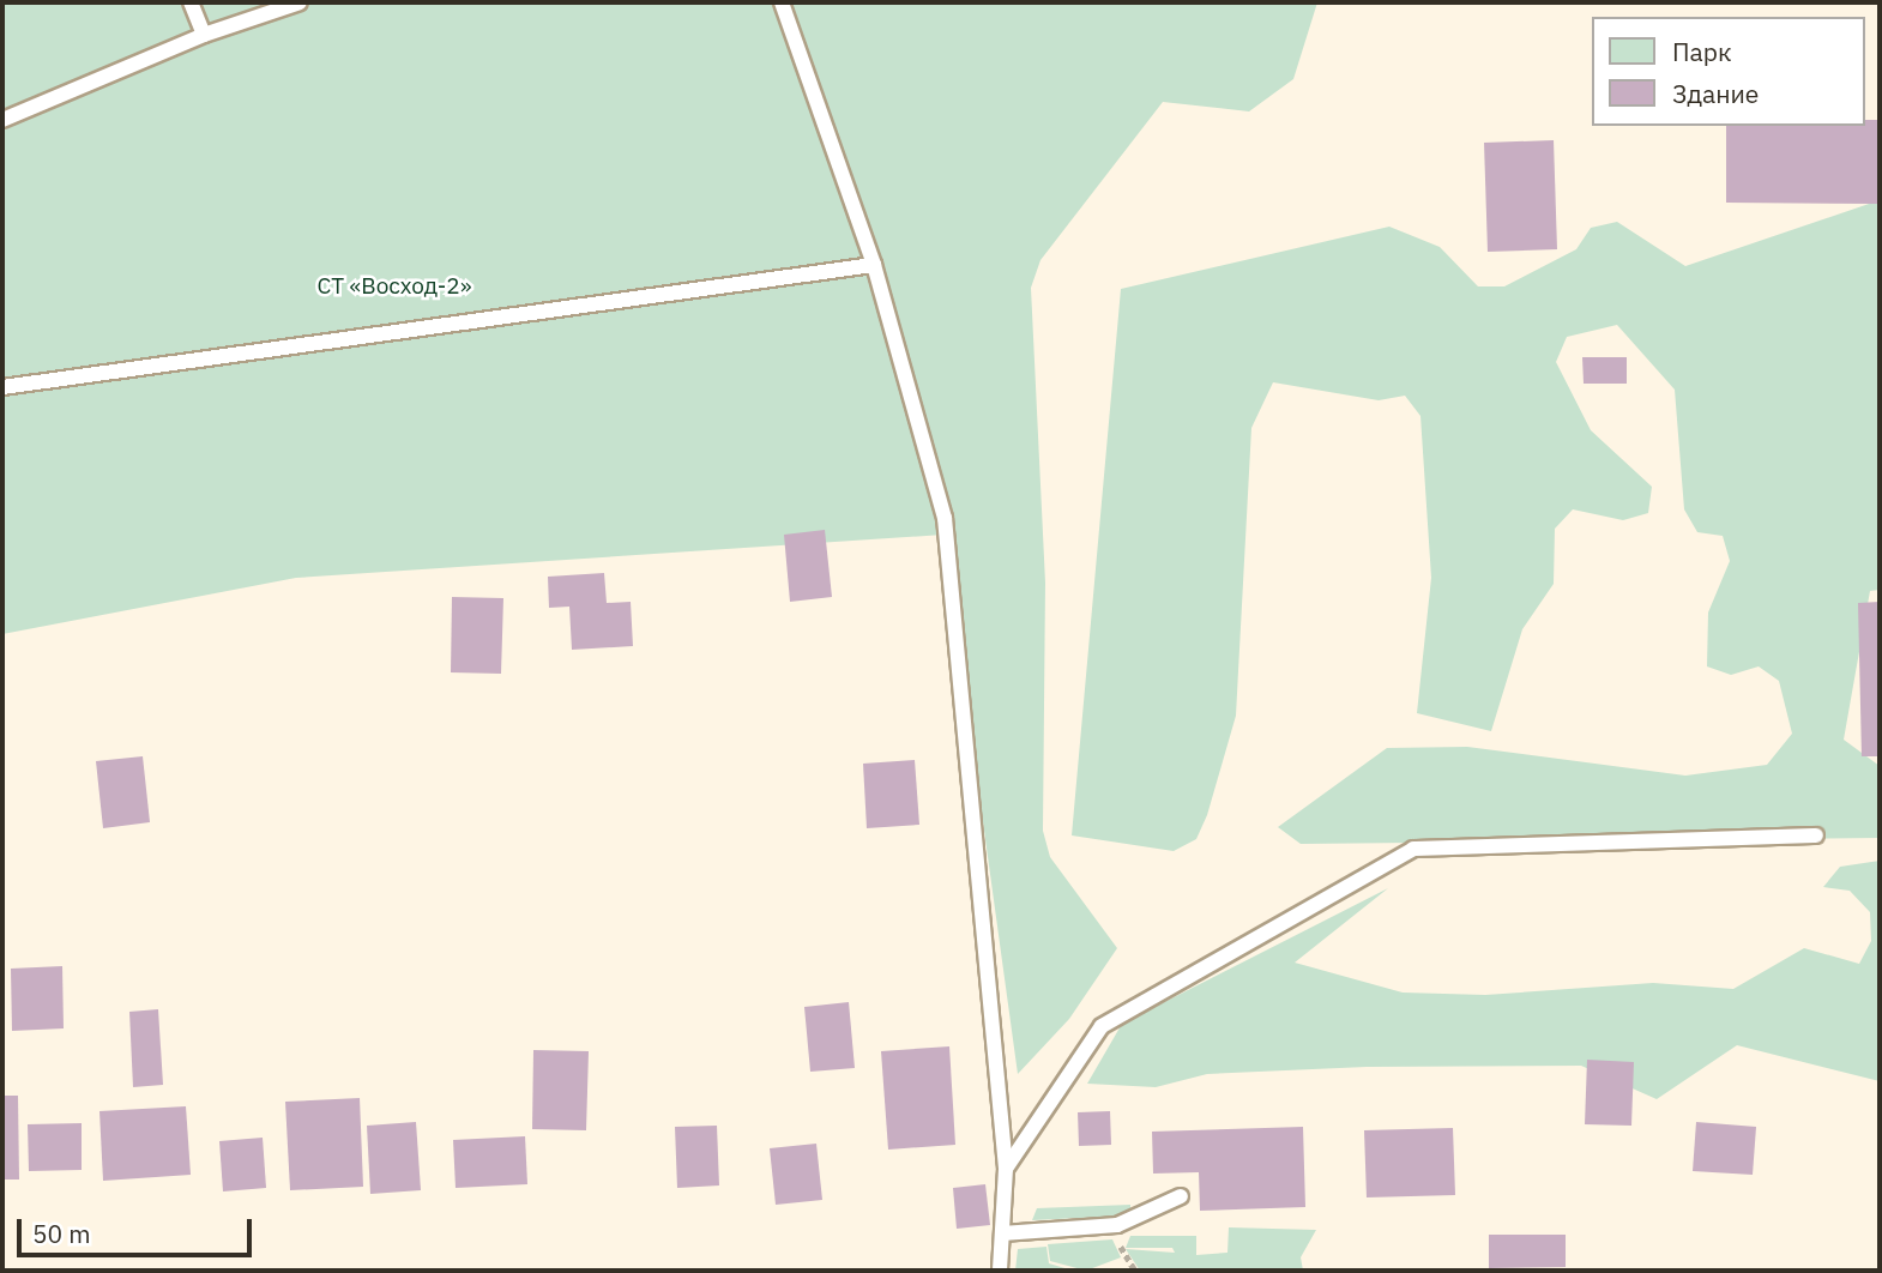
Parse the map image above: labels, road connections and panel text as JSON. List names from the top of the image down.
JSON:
{
  "parks": ["СТ «Восход-2»"],
  "legend": ["Парк", "Здание"],
  "scale_bar": "50 m"
}
